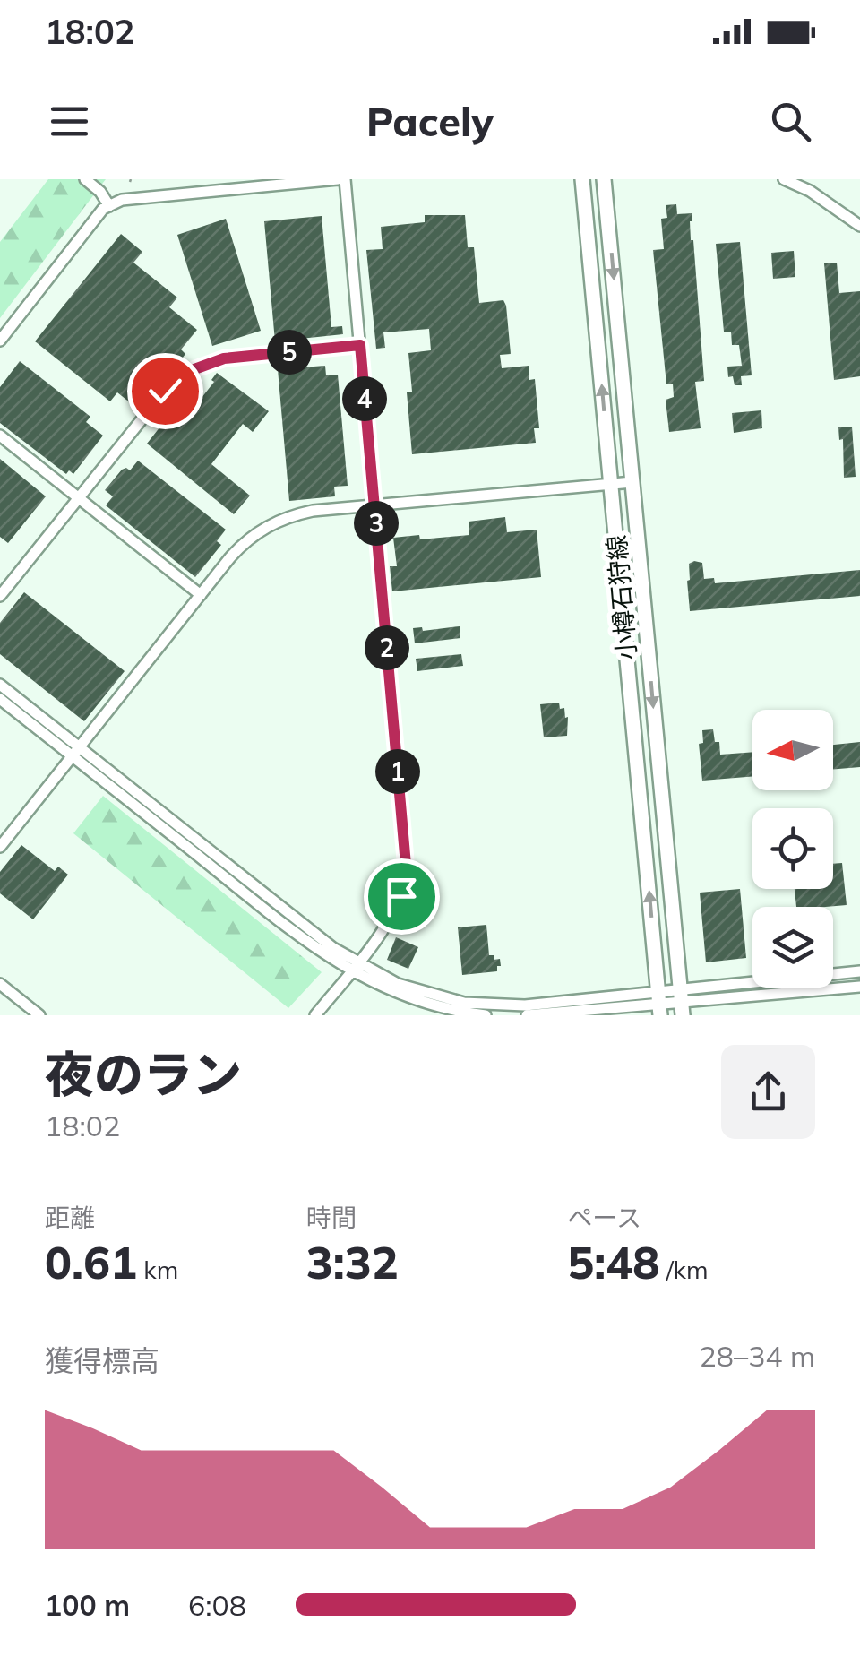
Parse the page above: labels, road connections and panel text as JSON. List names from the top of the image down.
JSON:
{
  "streets": {
    "main road": ["小樽石狩線"]
  },
  "north": "left",
  "page": {
    "status": "18:02",
    "header": "Pacely",
    "pins": [
      "5",
      "4",
      "3",
      "2",
      "1"
    ],
    "heading": ["夜のラン", "18:02"],
    "stats": [
      ["距離", "0.61 km"],
      ["時間", "3:32"],
      ["ペース", "5:48 /km"]
    ],
    "chart": ["獲得標高", "28–34 m"],
    "list": [
      {
        "name": "100 m",
        "note": "6:08"
      }
    ]
  }
}
